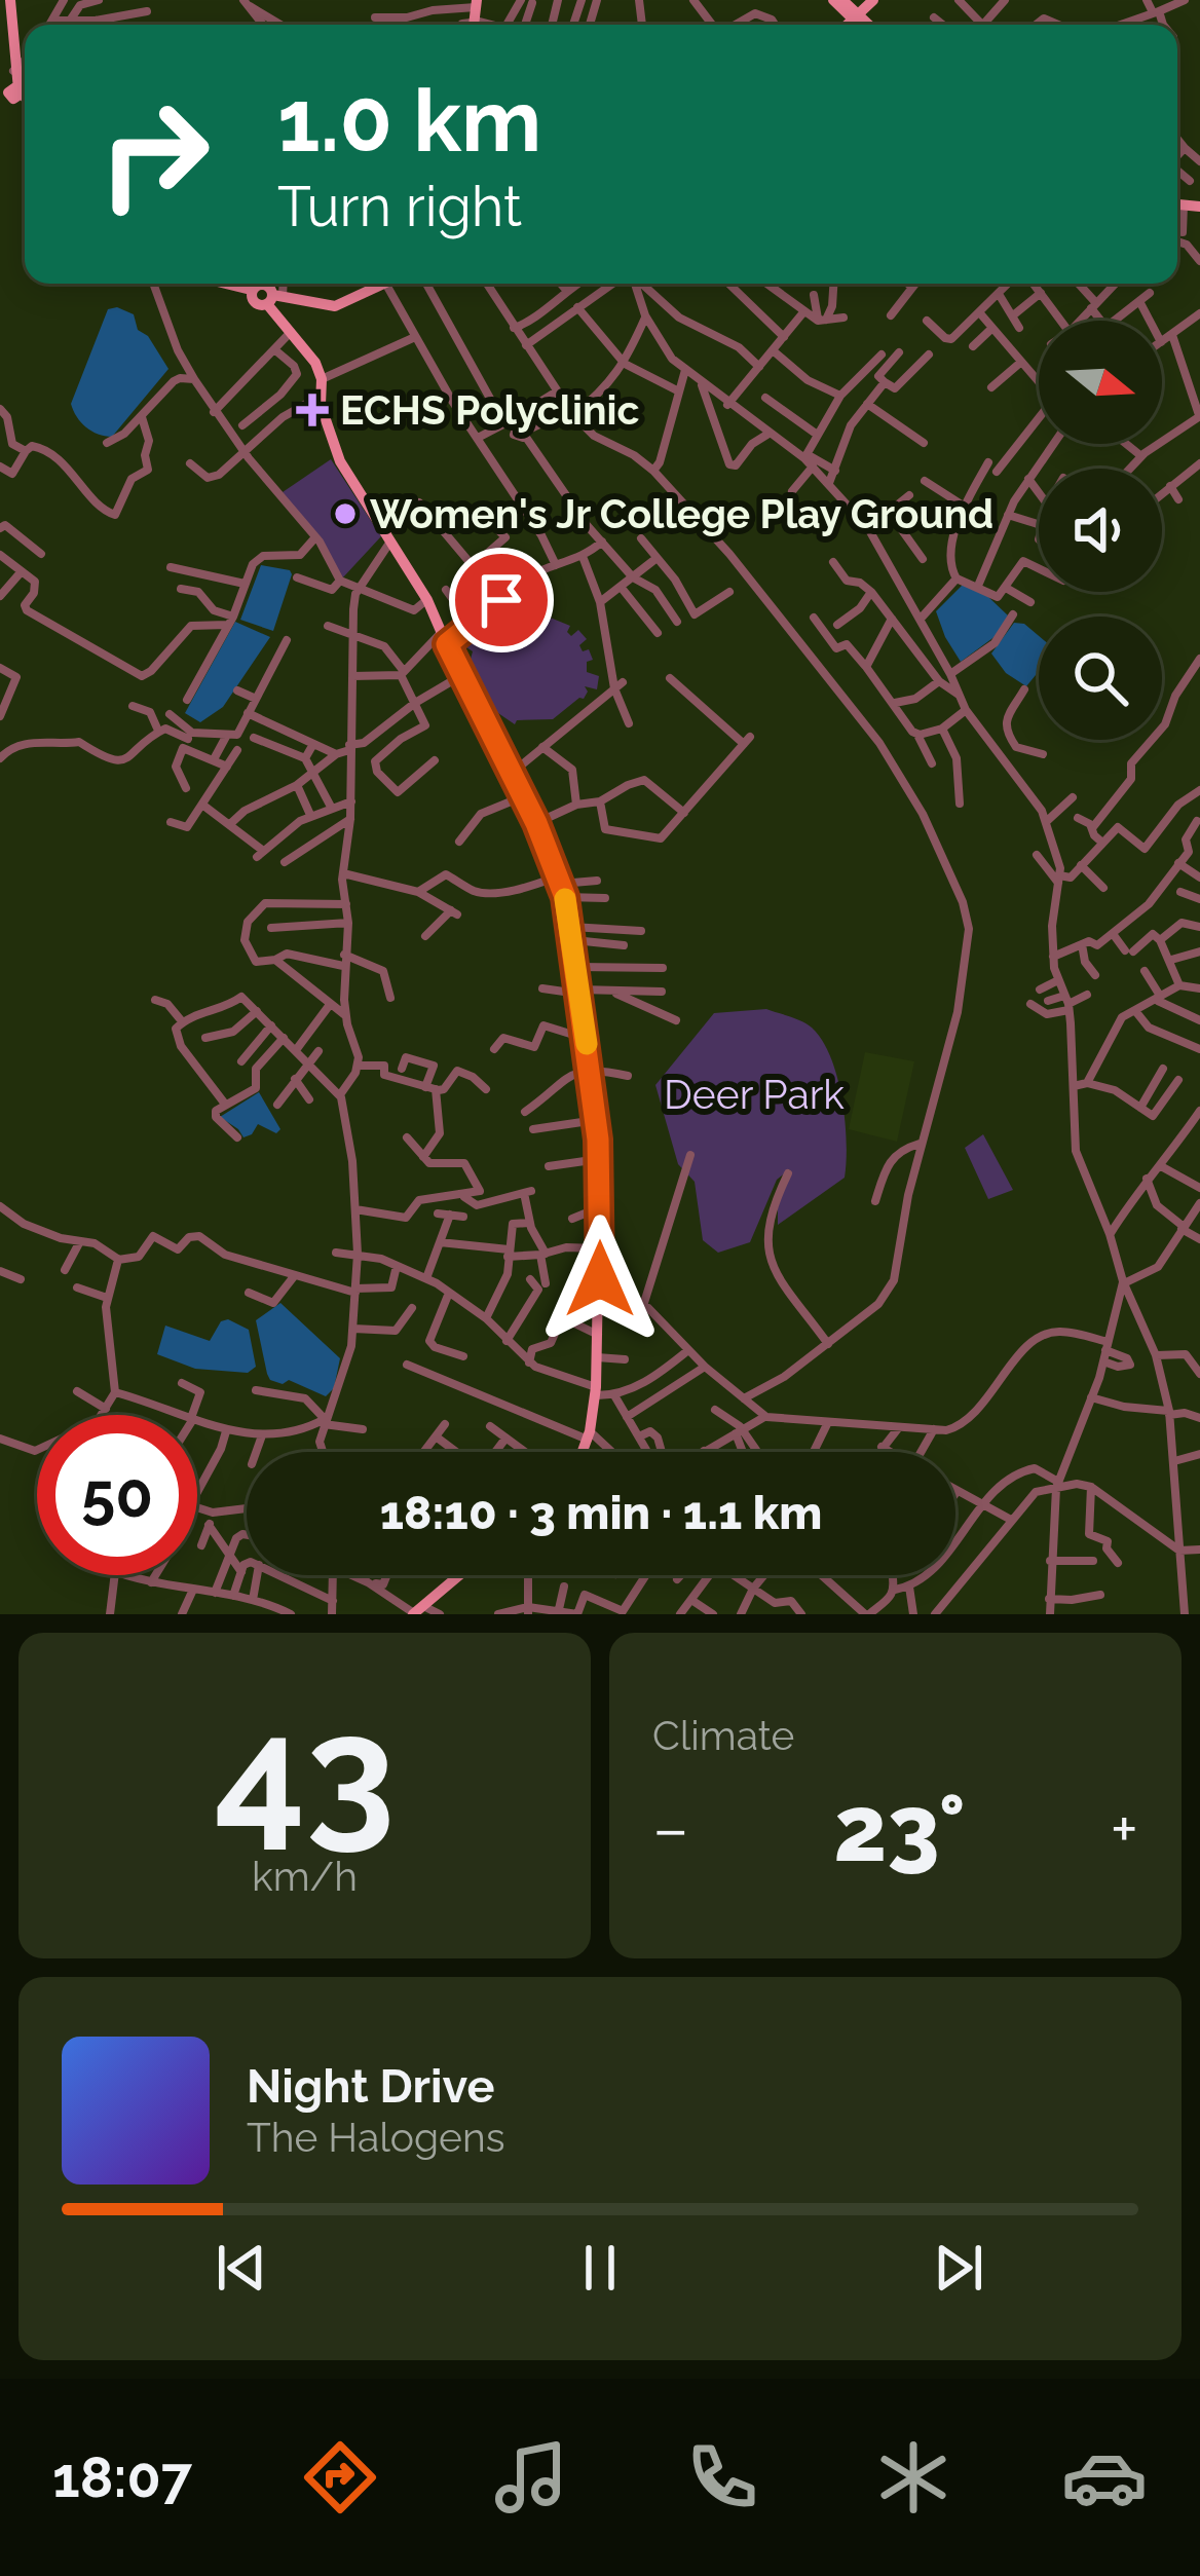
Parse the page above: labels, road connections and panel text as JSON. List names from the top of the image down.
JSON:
{
  "parks": ["Deer Park"],
  "places": {
    "health": ["ECHS Polyclinic"],
    "other": ["Women's Jr College Play Ground"]
  },
  "north": "right",
  "page": {
    "turn": ["1.0 km", "Turn right"],
    "limit": "50",
    "trip": "18:10 · 3 min · 1.1 km",
    "tile": [
      ["43", "km/h"],
      "Climate"
    ],
    "heat": ["−", "23°", "+"],
    "song": ["Night Drive", "The Halogens"],
    "tabs": "18:07"
  }
}
